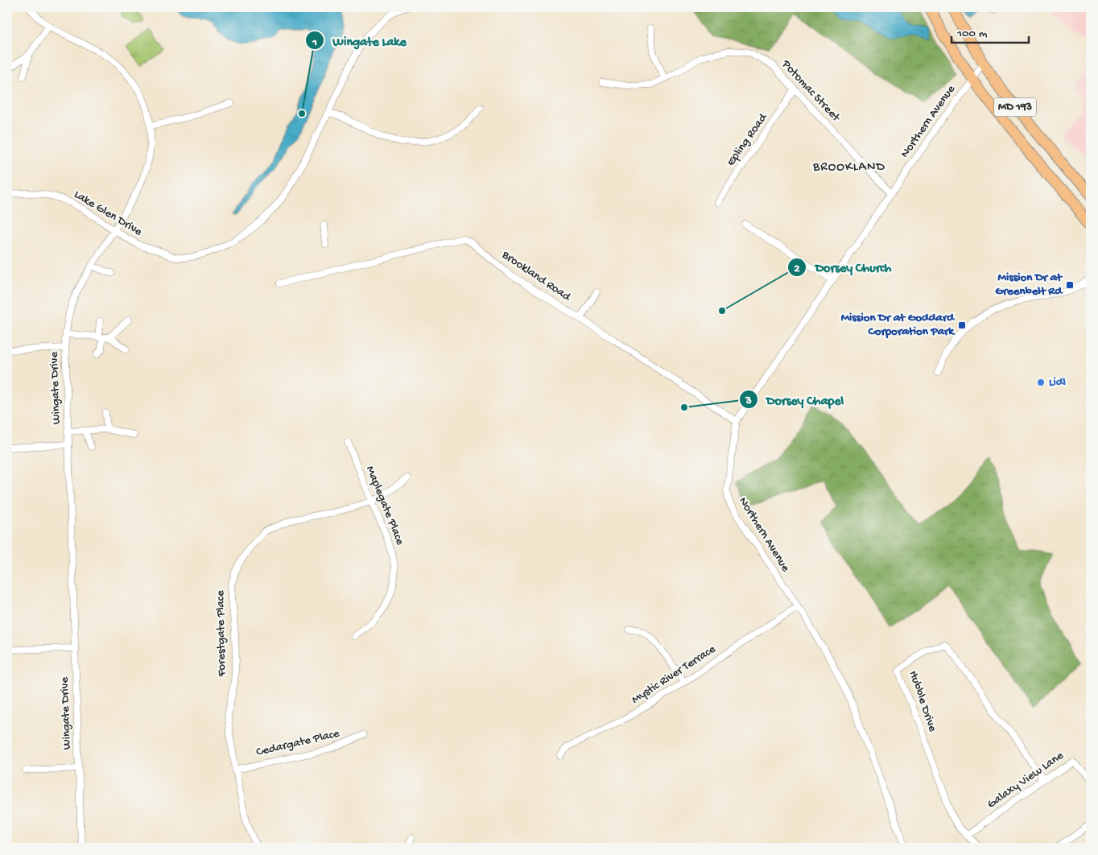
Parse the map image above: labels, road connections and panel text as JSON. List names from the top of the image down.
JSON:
{
  "streets": {
    "main road": ["MD 193"],
    "street": [
      "Potomac Street",
      "Northern Avenue",
      "Epling Road",
      "Lake Glen Drive",
      "Brookland Road",
      "Wingate Drive",
      "Maplegate Place",
      "Forestgate Place",
      "Mystic River Terrace",
      "Hubble Drive",
      "Cedargate Place",
      "Galaxy View Lane"
    ]
  },
  "crossings": [
    ["Potomac Street", "Northern Avenue"],
    ["Potomac Street", "Epling Road"],
    ["MD 193", "Northern Avenue"],
    ["Northern Avenue", "Brookland Road"],
    ["Northern Avenue", "Mystic River Terrace"],
    ["Lake Glen Drive", "Wingate Drive"],
    ["Maplegate Place", "Forestgate Place"],
    ["Forestgate Place", "Cedargate Place"],
    ["Hubble Drive", "Galaxy View Lane"]
  ],
  "districts": ["BROOKLAND"],
  "places": {
    "other": [
      "Wingate Lake",
      "Dorsey Church",
      "Lidl",
      "Dorsey Chapel"
    ],
    "transit": ["Mission Dr at Greenbelt Rd", "Mission Dr at Goddard Corporation Park"]
  },
  "scale_bar": "100 m"
}
